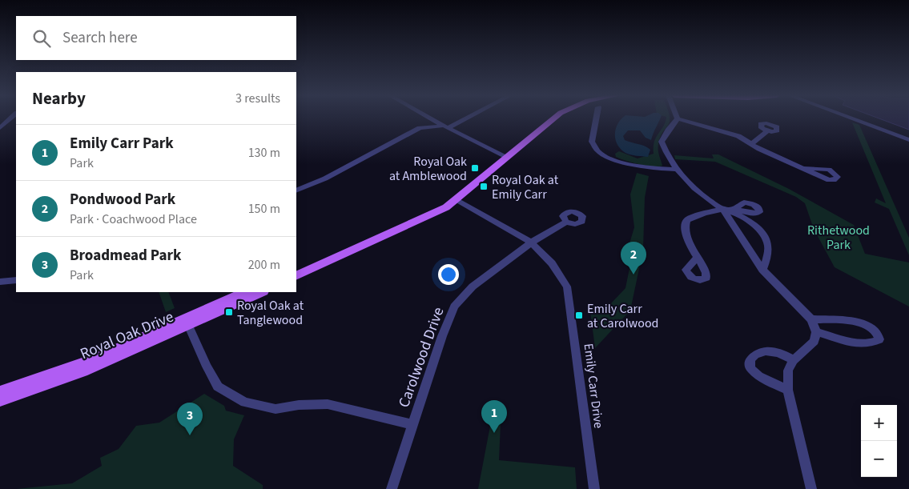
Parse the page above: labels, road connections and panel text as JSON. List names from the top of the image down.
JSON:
{
  "streets": {
    "main road": ["Royal Oak Drive"],
    "street": ["Carolwood Drive", "Emily Carr Drive"]
  },
  "crossings": [
    ["Carolwood Drive", "Emily Carr Drive"]
  ],
  "parks": ["Rithetwood Park"],
  "places": {
    "transit": [
      "Royal Oak at Amblewood",
      "Royal Oak at Emily Carr",
      "Royal Oak at Tanglewood",
      "Emily Carr at Carolwood"
    ]
  },
  "page": {
    "search": "Search here",
    "heading": ["Nearby", "3 results"],
    "list": [
      {
        "mark": "1",
        "name": "Emily Carr Park",
        "note": "Park",
        "value": "130 m"
      },
      {
        "mark": "2",
        "name": "Pondwood Park",
        "note": "Park · Coachwood Place",
        "value": "150 m"
      },
      {
        "mark": "3",
        "name": "Broadmead Park",
        "note": "Park",
        "value": "200 m"
      }
    ],
    "pins": ["2", "1", "3"],
    "map_buttons": ["+", "−"]
  }
}
